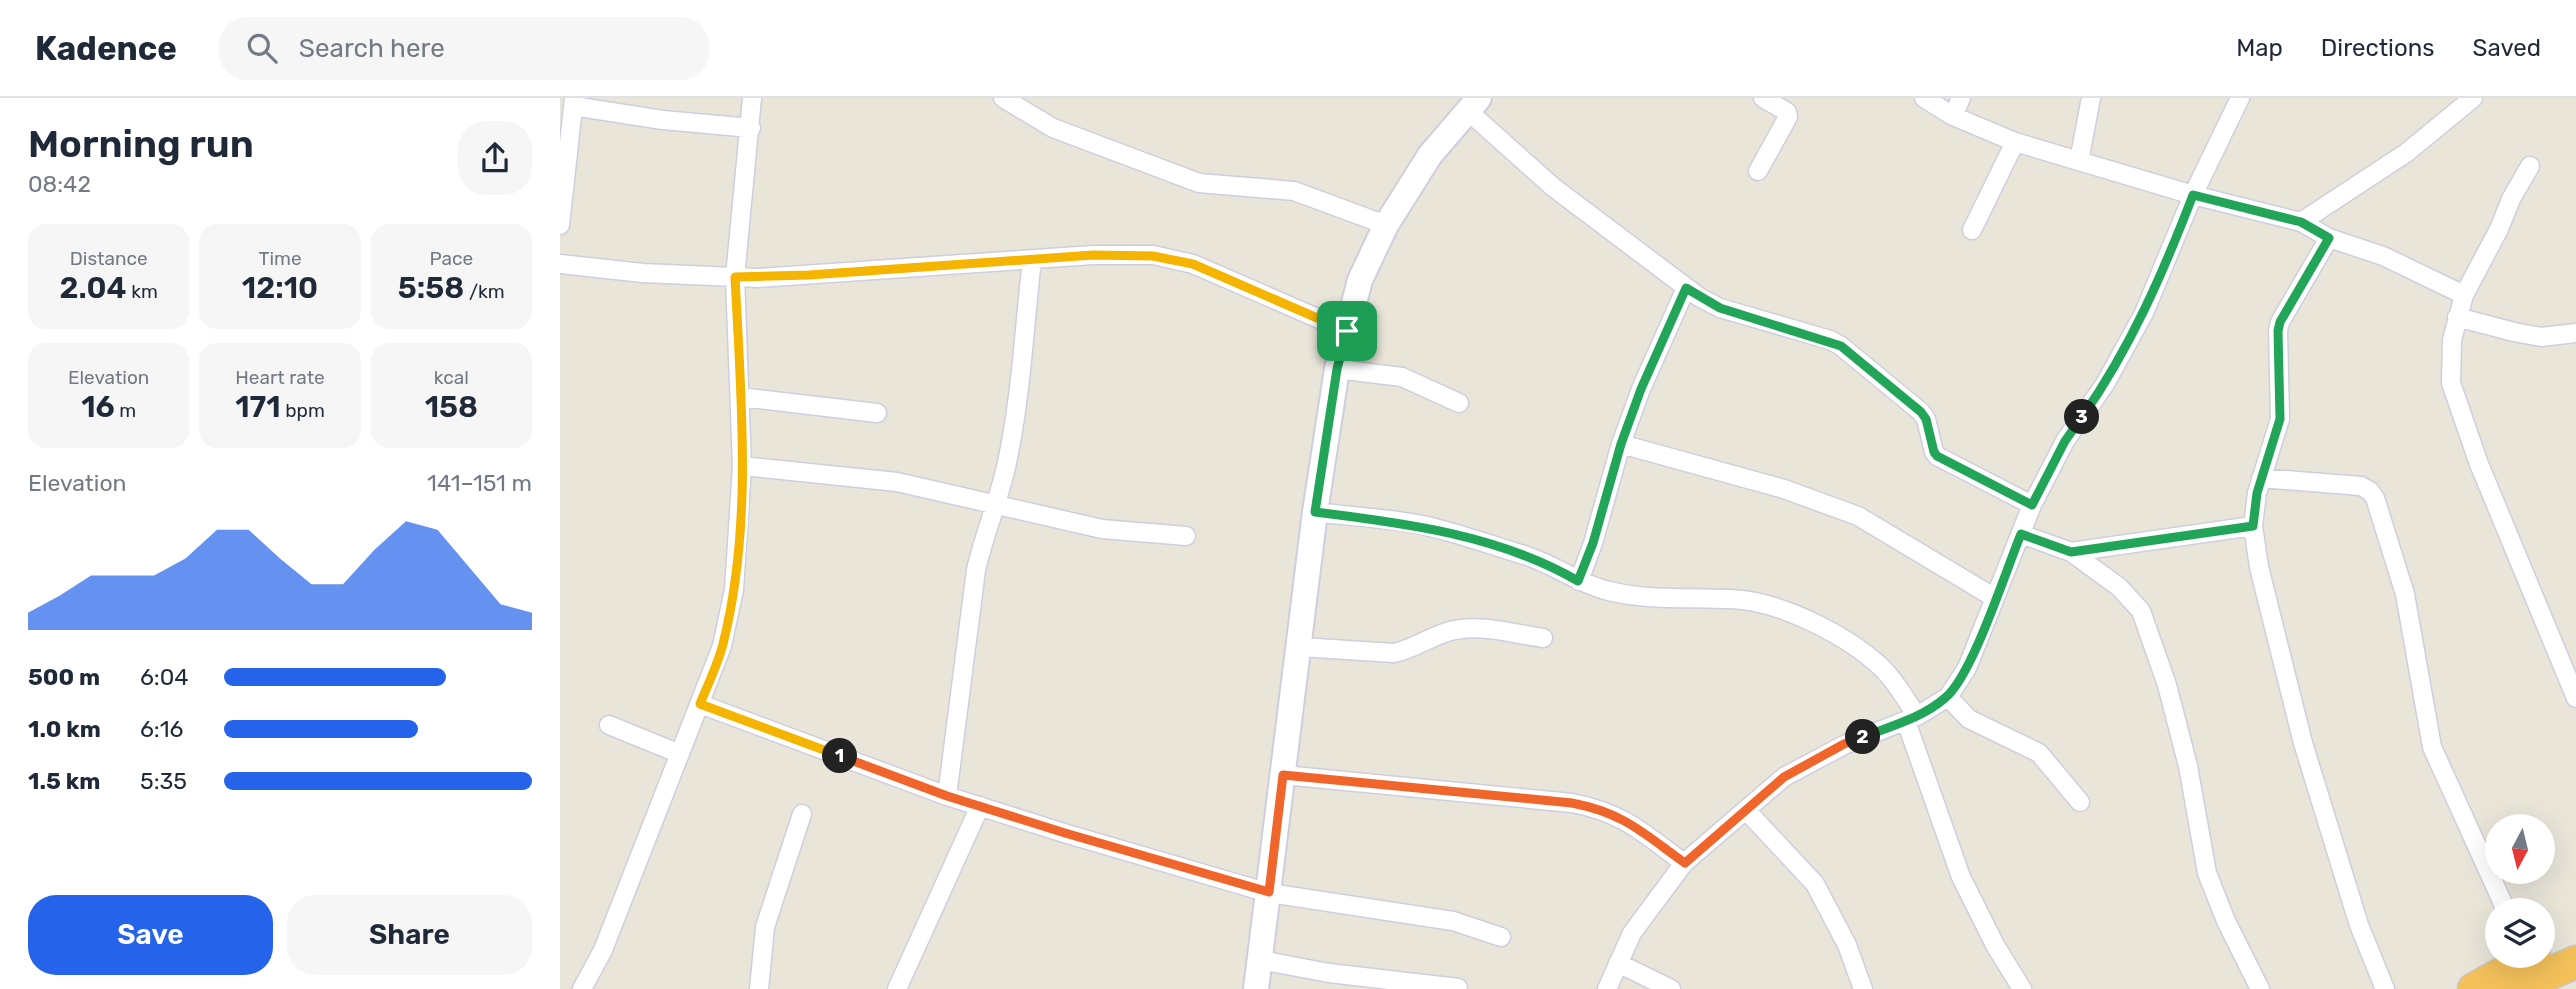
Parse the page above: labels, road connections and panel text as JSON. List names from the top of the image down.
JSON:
{
  "north": "bottom",
  "page": {
    "header": "Kadence",
    "search": "Search here",
    "nav": ["Map", "Directions", "Saved"],
    "heading": ["Morning run", "08:42"],
    "stats": [
      ["Distance", "2.04 km"],
      ["Time", "12:10"],
      ["Pace", "5:58 /km"],
      ["Elevation", "16 m"],
      ["Heart rate", "171 bpm"],
      ["kcal", "158"]
    ],
    "pins": ["3", "2", "1"],
    "chart": ["Elevation", "141–151 m"],
    "list": [
      {
        "name": "500 m",
        "note": "6:04"
      },
      {
        "name": "1.0 km",
        "note": "6:16"
      },
      {
        "name": "1.5 km",
        "note": "5:35"
      }
    ],
    "buttons": ["Save", "Share"]
  }
}
